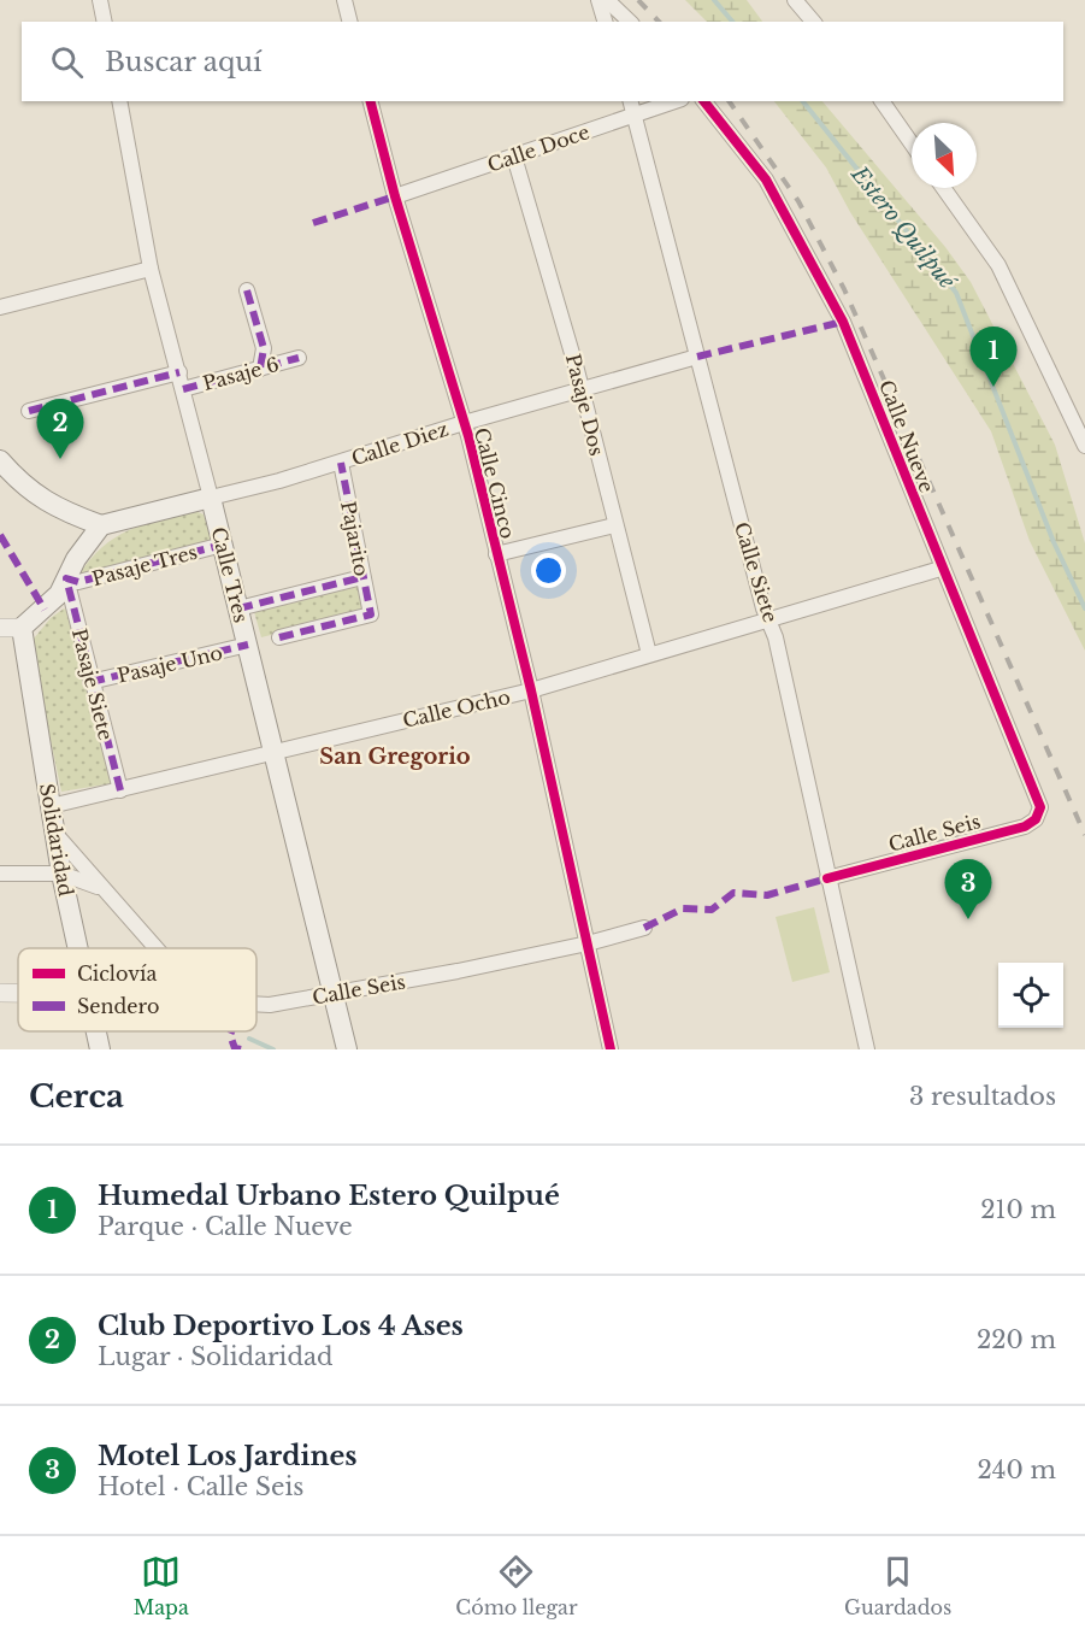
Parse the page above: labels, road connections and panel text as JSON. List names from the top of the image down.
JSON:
{
  "streets": {
    "main road": ["Calle Diez", "Calle Tres", "Solidaridad"],
    "street": [
      "Calle Doce",
      "Pasaje 6",
      "Pasaje Dos",
      "Calle Nueve",
      "Calle Cinco",
      "Pajarito",
      "Pasaje Tres",
      "Calle Siete",
      "Pasaje Uno",
      "Pasaje Siete",
      "Calle Ocho",
      "Calle Seis"
    ]
  },
  "crossings": [
    ["Calle Doce", "Pasaje Dos"],
    ["Calle Doce", "Calle Cinco"],
    ["Calle Doce", "Calle Siete"],
    ["Pasaje 6", "Calle Tres"],
    ["Pasaje Dos", "Calle Diez"],
    ["Pasaje Dos", "Calle Ocho"],
    ["Calle Nueve", "Calle Ocho"],
    ["Calle Nueve", "Calle Seis"],
    ["Calle Diez", "Calle Cinco"],
    ["Calle Diez", "Pajarito"],
    ["Calle Diez", "Calle Siete"],
    ["Calle Diez", "Calle Tres"],
    ["Calle Cinco", "Calle Ocho"],
    ["Calle Cinco", "Calle Seis"],
    ["Pasaje Tres", "Calle Tres"],
    ["Pasaje Tres", "Pasaje Siete"],
    ["Calle Siete", "Calle Ocho"],
    ["Calle Siete", "Calle Seis"],
    ["Calle Tres", "Pasaje Uno"],
    ["Calle Tres", "Calle Ocho"],
    ["Calle Tres", "Calle Seis"],
    ["Pasaje Uno", "Pasaje Siete"],
    ["Pasaje Siete", "Calle Ocho"],
    ["Calle Ocho", "Solidaridad"],
    ["Calle Seis", "Solidaridad"]
  ],
  "districts": ["San Gregorio"],
  "water": ["Estero Quilpué"],
  "legend": ["Ciclovía", "Sendero"],
  "north": "bottom right",
  "page": {
    "search": "Buscar aquí",
    "pins": ["1", "2", "3"],
    "heading": ["Cerca", "3 resultados"],
    "list": [
      {
        "mark": "1",
        "name": "Humedal Urbano Estero Quilpué",
        "note": "Parque · Calle Nueve",
        "value": "210 m"
      },
      {
        "mark": "2",
        "name": "Club Deportivo Los 4 Ases",
        "note": "Lugar · Solidaridad",
        "value": "220 m"
      },
      {
        "mark": "3",
        "name": "Motel Los Jardines",
        "note": "Hotel · Calle Seis",
        "value": "240 m"
      }
    ],
    "nav": ["Mapa", "Cómo llegar", "Guardados"]
  }
}
